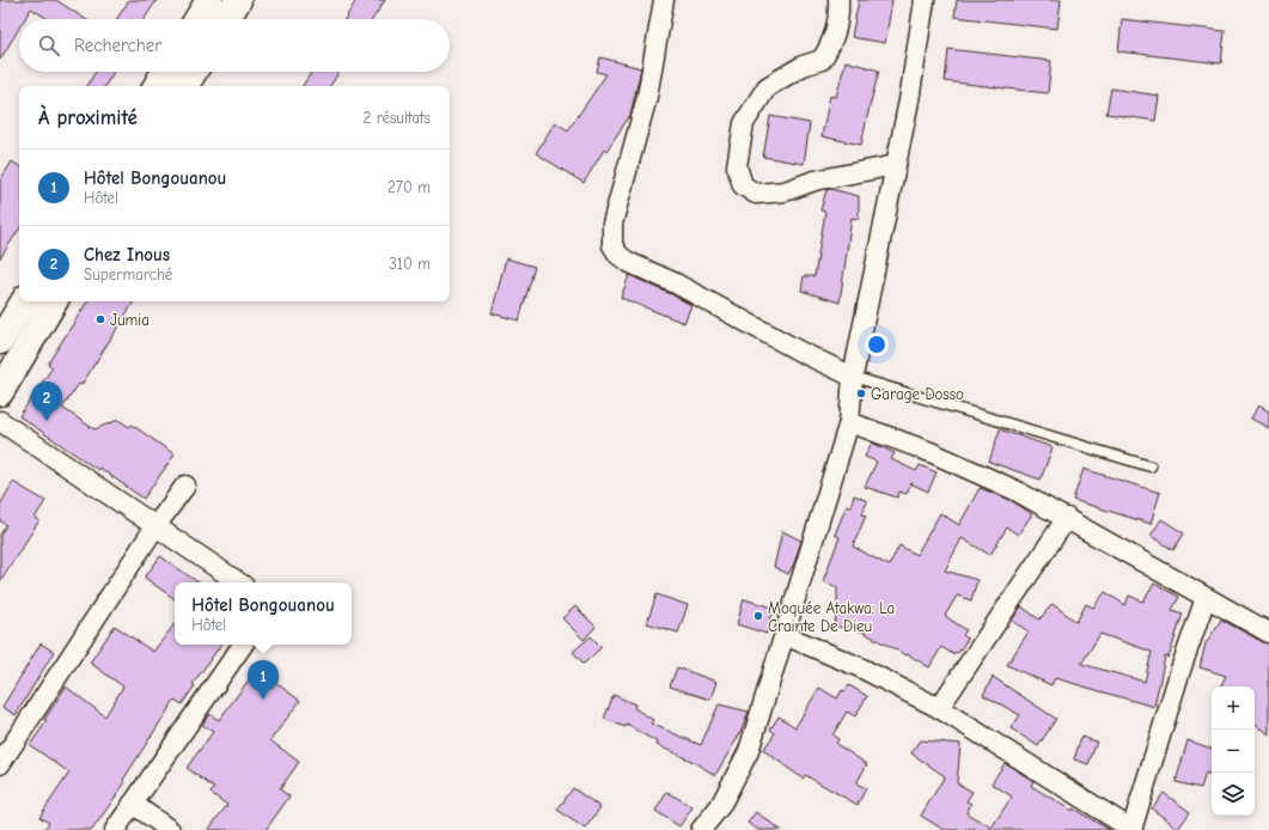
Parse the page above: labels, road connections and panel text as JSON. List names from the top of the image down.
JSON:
{
  "places": ["Jumia", "Garage Dosso", "Moquée Atakwa: La Crainte De Dieu"],
  "page": {
    "search": "Rechercher",
    "heading": ["À proximité", "2 résultats"],
    "list": [
      {
        "mark": "1",
        "name": "Hôtel Bongouanou",
        "note": "Hôtel",
        "value": "270 m"
      },
      {
        "mark": "2",
        "name": "Chez Inous",
        "note": "Supermarché",
        "value": "310 m"
      }
    ],
    "pins": ["2", "1"],
    "popup": ["Hôtel Bongouanou", "Hôtel"],
    "map_buttons": ["+", "−"]
  }
}
